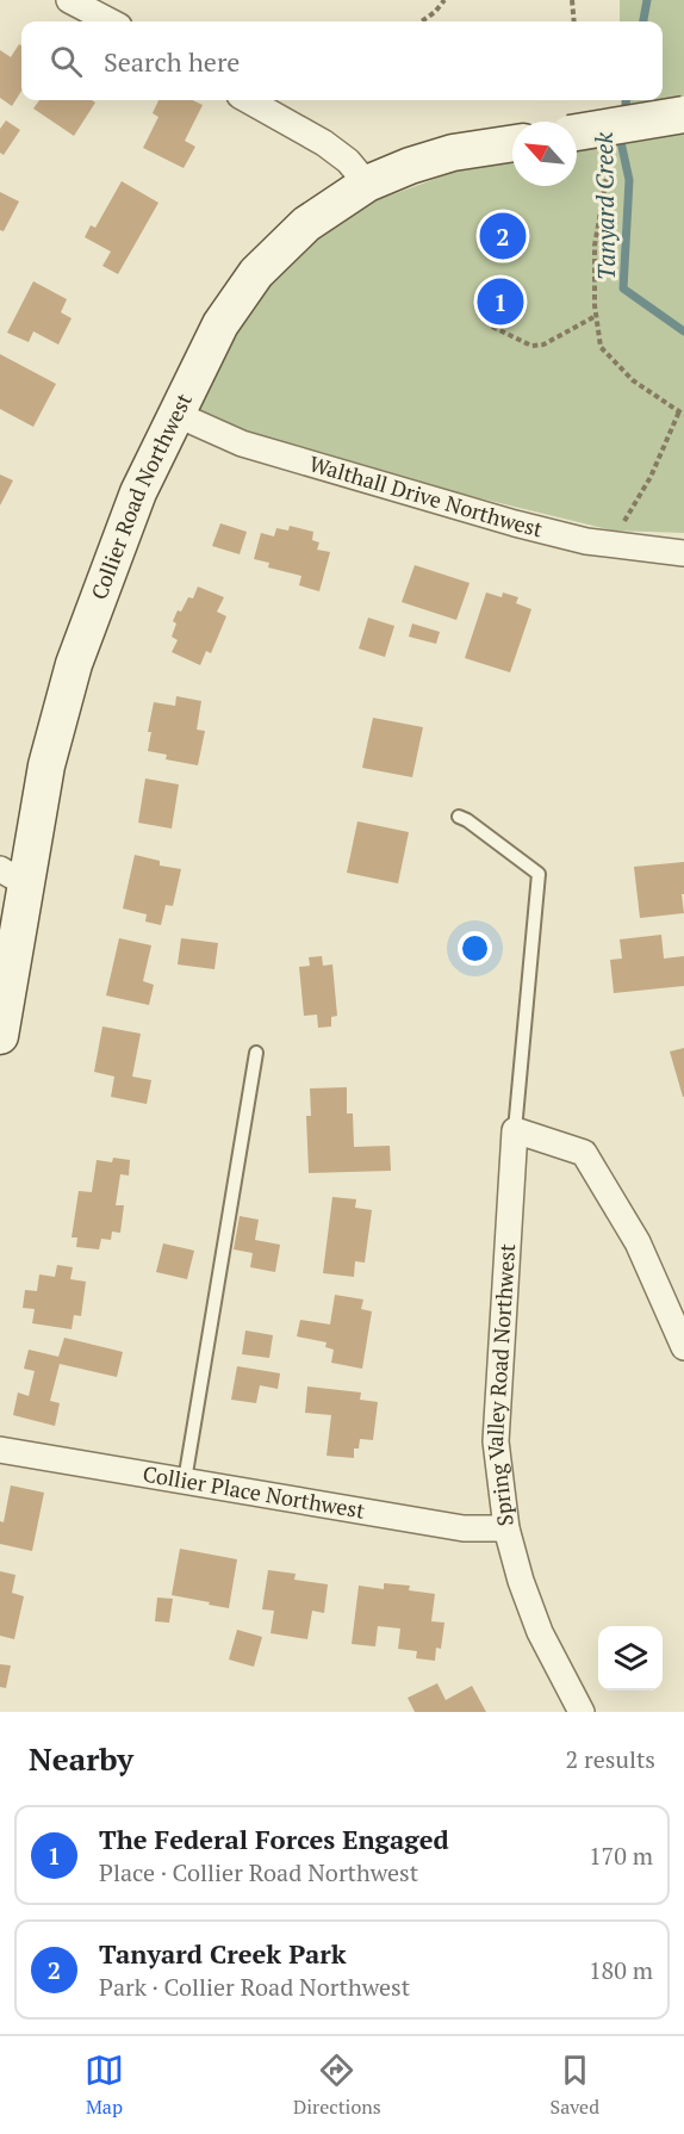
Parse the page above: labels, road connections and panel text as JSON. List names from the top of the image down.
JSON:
{
  "streets": {
    "street": [
      "Walthall Drive Northwest",
      "Collier Road Northwest",
      "Spring Valley Road Northwest",
      "Collier Place Northwest"
    ]
  },
  "crossings": [
    ["Walthall Drive Northwest", "Collier Road Northwest"],
    ["Spring Valley Road Northwest", "Collier Place Northwest"]
  ],
  "water": ["Tanyard Creek"],
  "north": "top left",
  "page": {
    "search": "Search here",
    "pins": ["2", "1"],
    "heading": ["Nearby", "2 results"],
    "list": [
      {
        "mark": "1",
        "name": "The Federal Forces Engaged",
        "note": "Place · Collier Road Northwest",
        "value": "170 m"
      },
      {
        "mark": "2",
        "name": "Tanyard Creek Park",
        "note": "Park · Collier Road Northwest",
        "value": "180 m"
      }
    ],
    "nav": ["Map", "Directions", "Saved"]
  }
}
